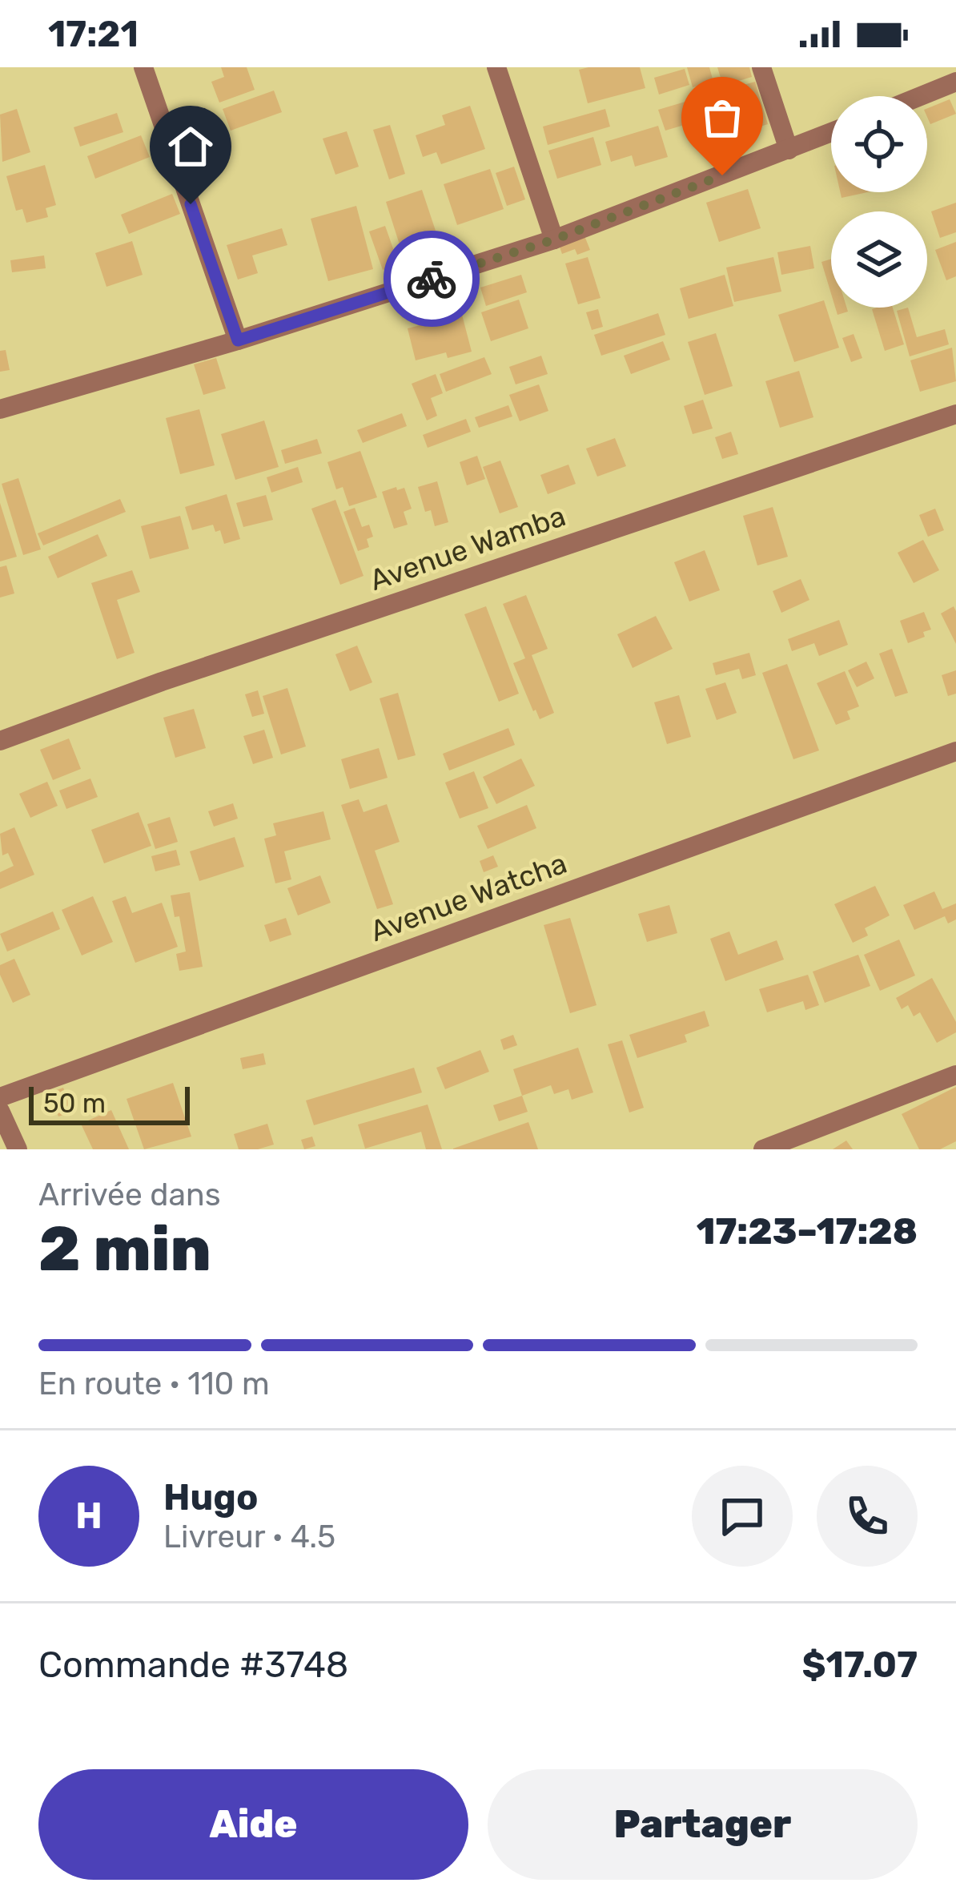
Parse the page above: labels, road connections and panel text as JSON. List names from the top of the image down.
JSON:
{
  "streets": {
    "street": ["Avenue Wamba", "Avenue Watcha"]
  },
  "scale_bar": "50 m",
  "page": {
    "status": "17:21",
    "scale": "50 m",
    "heading": ["2 min", "Arrivée dans", "17:23–17:28"],
    "panel": [
      "Hugo",
      "Livreur · 4.5",
      "Commande #3748",
      "$17.07"
    ],
    "bar": "En route · 110 m",
    "round": "H",
    "buttons": ["Aide", "Partager"]
  }
}
